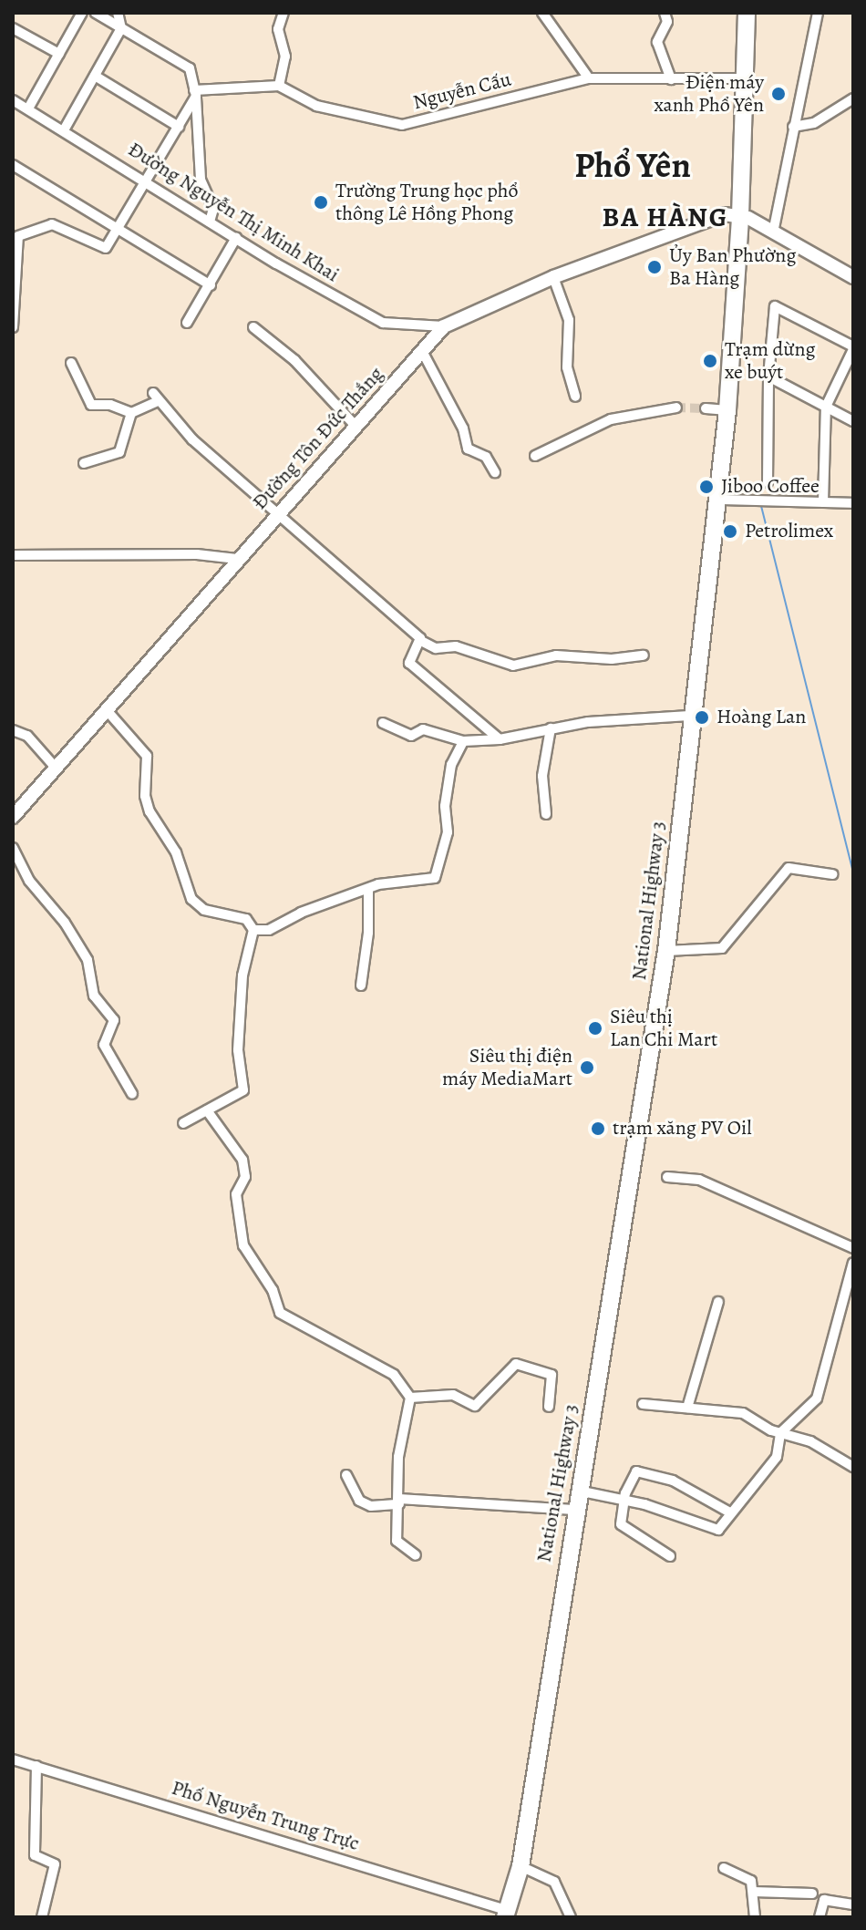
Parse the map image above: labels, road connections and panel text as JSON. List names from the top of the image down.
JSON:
{
  "streets": {
    "highway": ["National Highway 3"],
    "main road": ["Đường Tôn Đức Thắng"],
    "street": ["Nguyễn Cấu", "Đường Nguyễn Thị Minh Khai", "Phố Nguyễn Trung Trực"]
  },
  "crossings": [
    ["Nguyễn Cấu", "National Highway 3"],
    ["Đường Nguyễn Thị Minh Khai", "Đường Tôn Đức Thắng"],
    ["Đường Tôn Đức Thắng", "National Highway 3"],
    ["National Highway 3", "Phố Nguyễn Trung Trực"]
  ],
  "districts": ["Phổ Yên", "BA HÀNG"],
  "places": [
    "Điện máy xanh Phổ Yên",
    "Trường Trung học phổ thông Lê Hồng Phong",
    "Ủy Ban Phường Ba Hàng",
    "Trạm dừng xe buýt",
    "Jiboo Coffee",
    "Petrolimex",
    "Hoàng Lan",
    "Siêu thị Lan Chi Mart",
    "Siêu thị điện máy MediaMart",
    "trạm xăng PV Oil"
  ]
}
